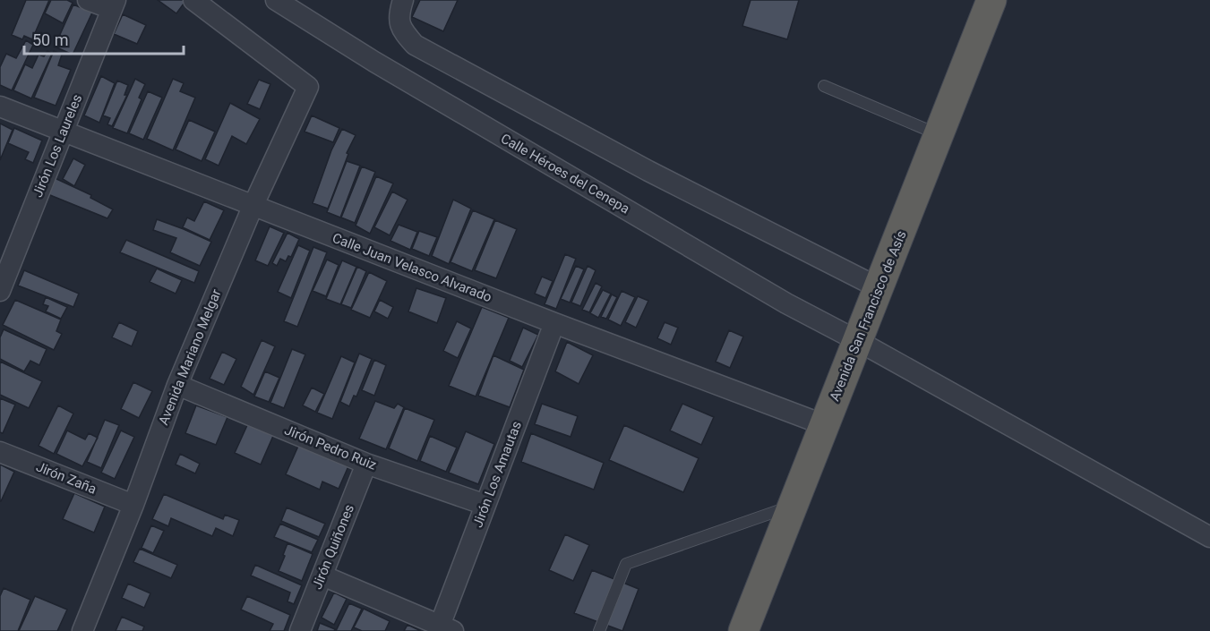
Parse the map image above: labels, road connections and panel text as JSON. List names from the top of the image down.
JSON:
{
  "streets": {
    "highway": ["Avenida San Francisco de Asís"],
    "street": [
      "Jirón Los Laureles",
      "Calle Héroes del Cenepa",
      "Calle Juan Velasco Alvarado",
      "Avenida Mariano Melgar",
      "Jirón Pedro Ruiz",
      "Jirón Los Amautas",
      "Jirón Zaña",
      "Jirón Quiñones"
    ]
  },
  "crossings": [
    ["Jirón Los Laureles", "Calle Juan Velasco Alvarado"],
    ["Calle Héroes del Cenepa", "Avenida San Francisco de Asís"],
    ["Calle Juan Velasco Alvarado", "Avenida San Francisco de Asís"],
    ["Calle Juan Velasco Alvarado", "Avenida Mariano Melgar"],
    ["Calle Juan Velasco Alvarado", "Jirón Los Amautas"],
    ["Avenida Mariano Melgar", "Jirón Pedro Ruiz"],
    ["Avenida Mariano Melgar", "Jirón Zaña"],
    ["Jirón Pedro Ruiz", "Jirón Los Amautas"],
    ["Jirón Pedro Ruiz", "Jirón Quiñones"]
  ],
  "scale_bar": "50 m"
}
